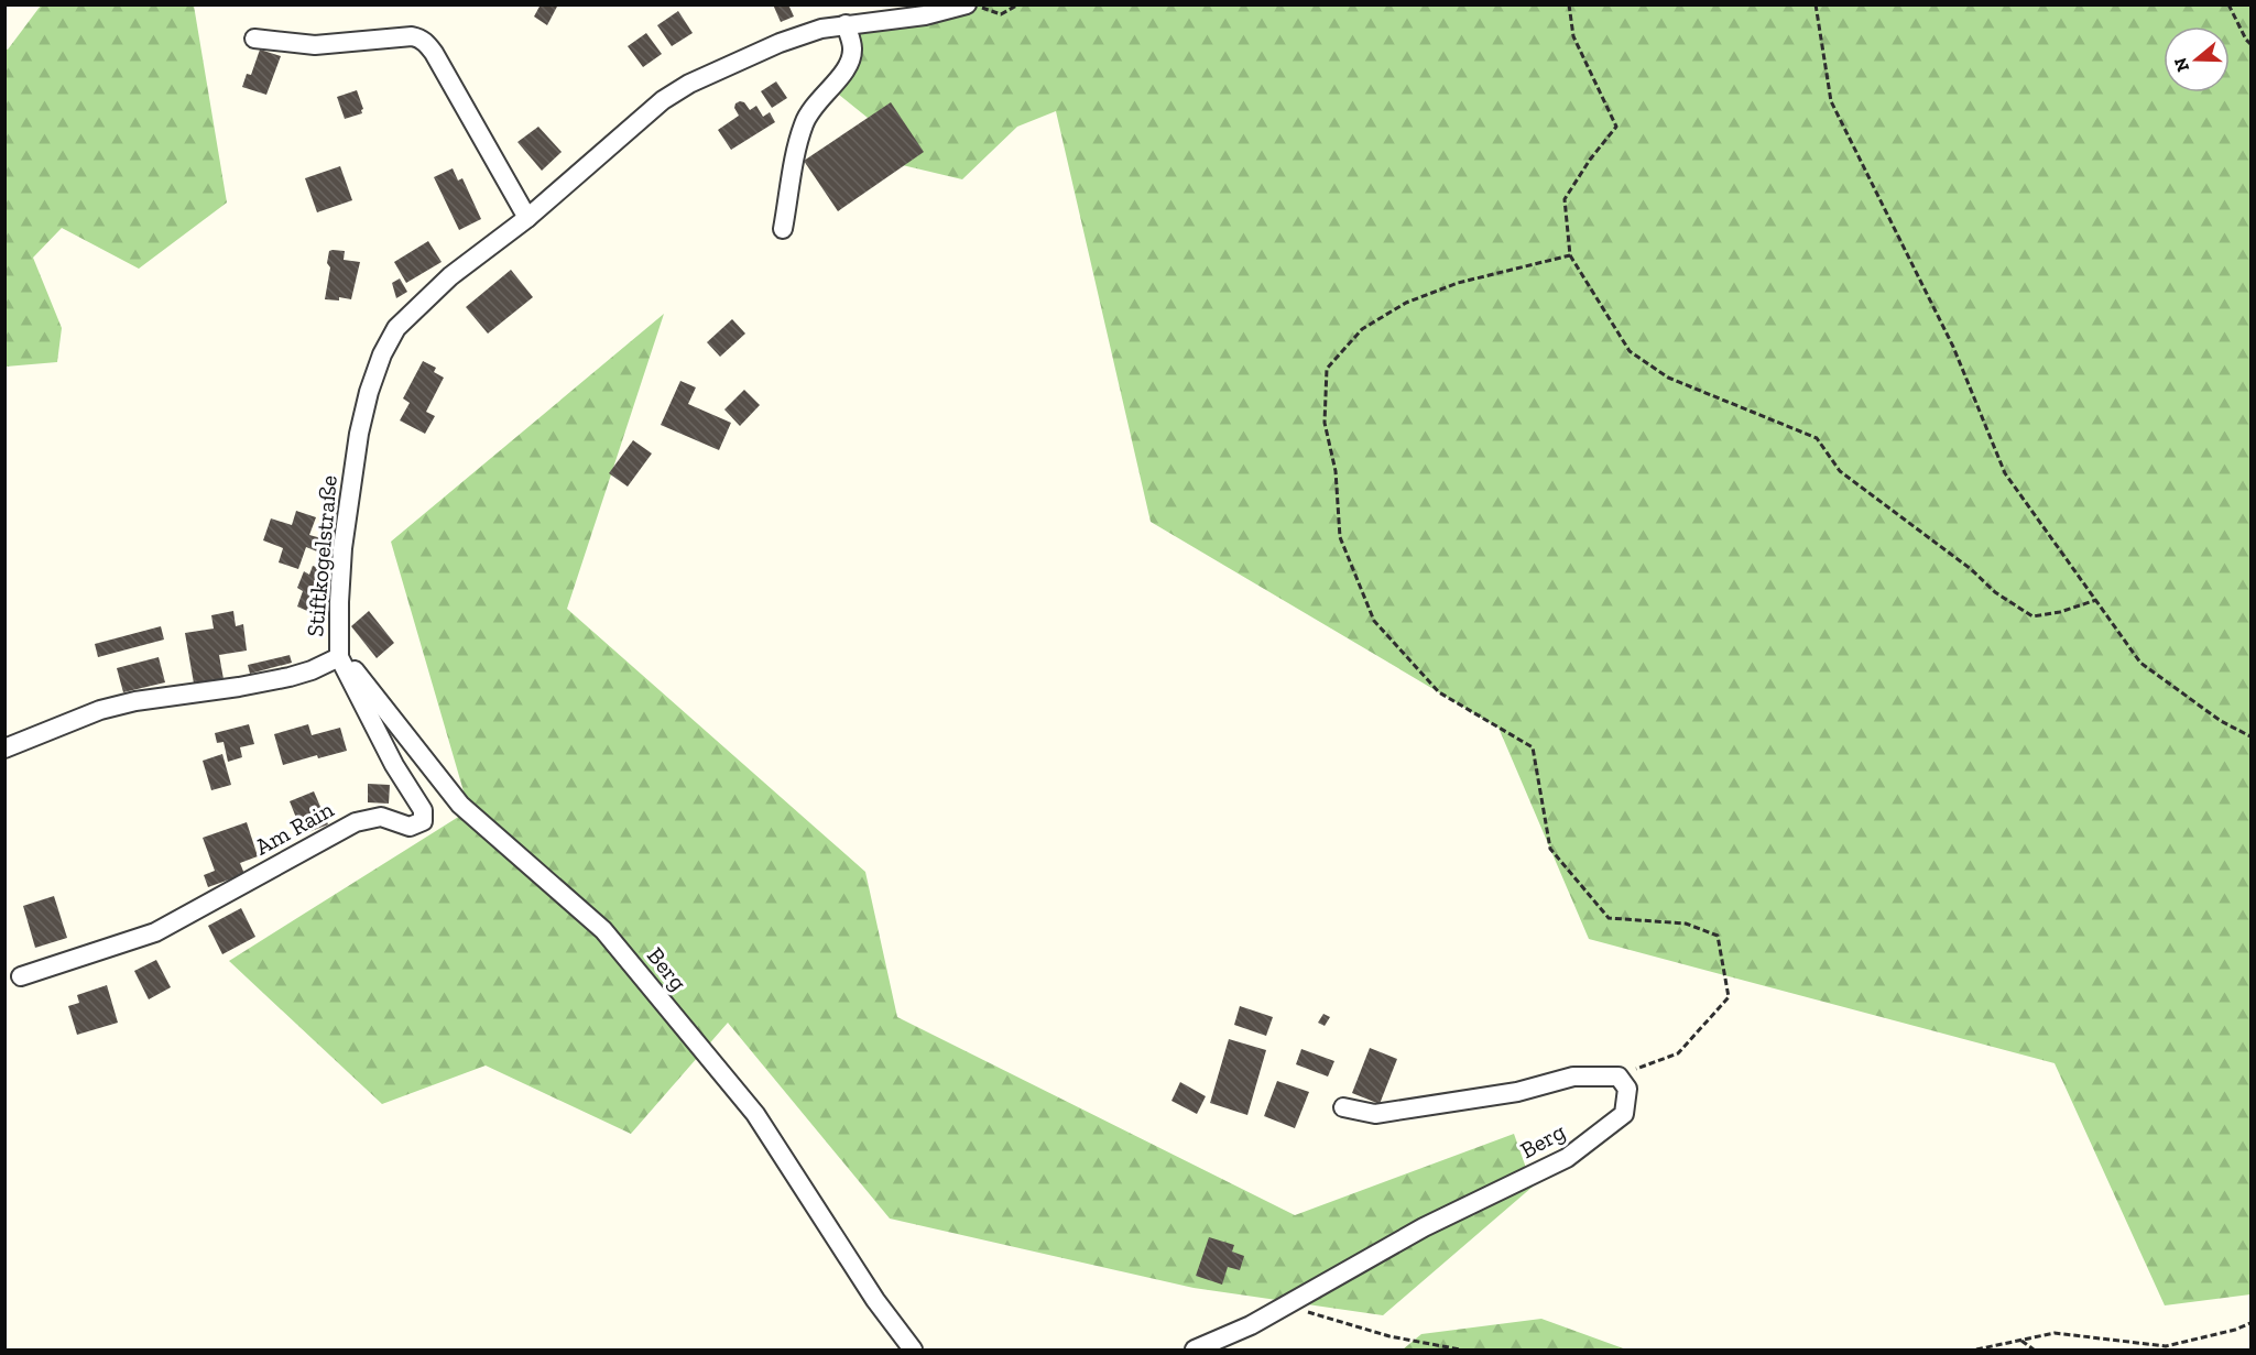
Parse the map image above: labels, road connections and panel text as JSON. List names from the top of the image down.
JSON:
{
  "streets": {
    "street": ["Stiftkogelstraße", "Am Rain", "Berg"]
  },
  "crossings": [
    ["Stiftkogelstraße", "Am Rain"],
    ["Stiftkogelstraße", "Berg"],
    ["Am Rain", "Berg"]
  ],
  "north": "left"
}
